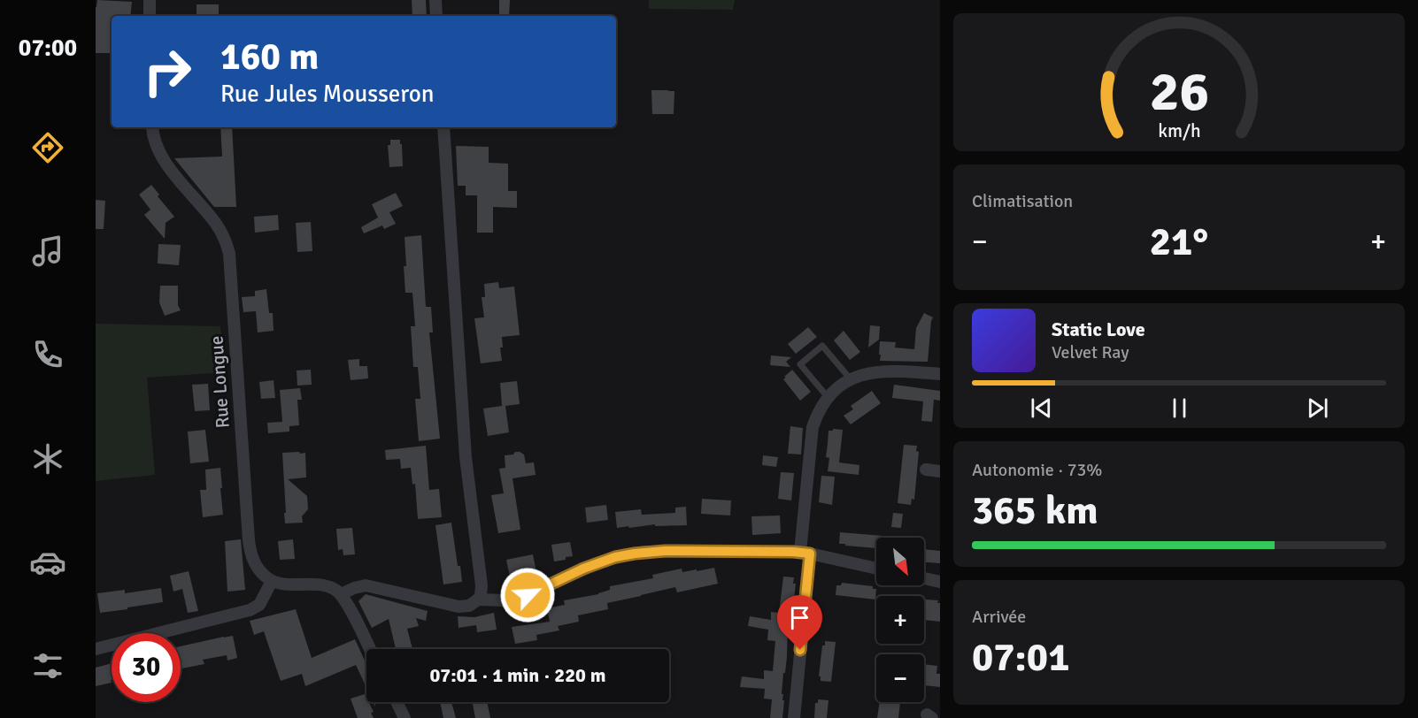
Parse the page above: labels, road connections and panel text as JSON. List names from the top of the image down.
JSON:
{
  "streets": {
    "street": ["Rue Longue"]
  },
  "north": "bottom right",
  "page": {
    "tabs": "07:00",
    "turn": ["160 m", "Rue Jules Mousseron"],
    "tile": [
      "Climatisation",
      ["Autonomie · 73%", "365 km"],
      ["Arrivée", "07:01"]
    ],
    "heat": ["−", "21°", "+"],
    "song": ["Static Love", "Velvet Ray"],
    "map_buttons": ["+", "−"],
    "limit": "30",
    "trip": "07:01 · 1 min · 220 m",
    "gauge": ["26", "km/h"]
  }
}
